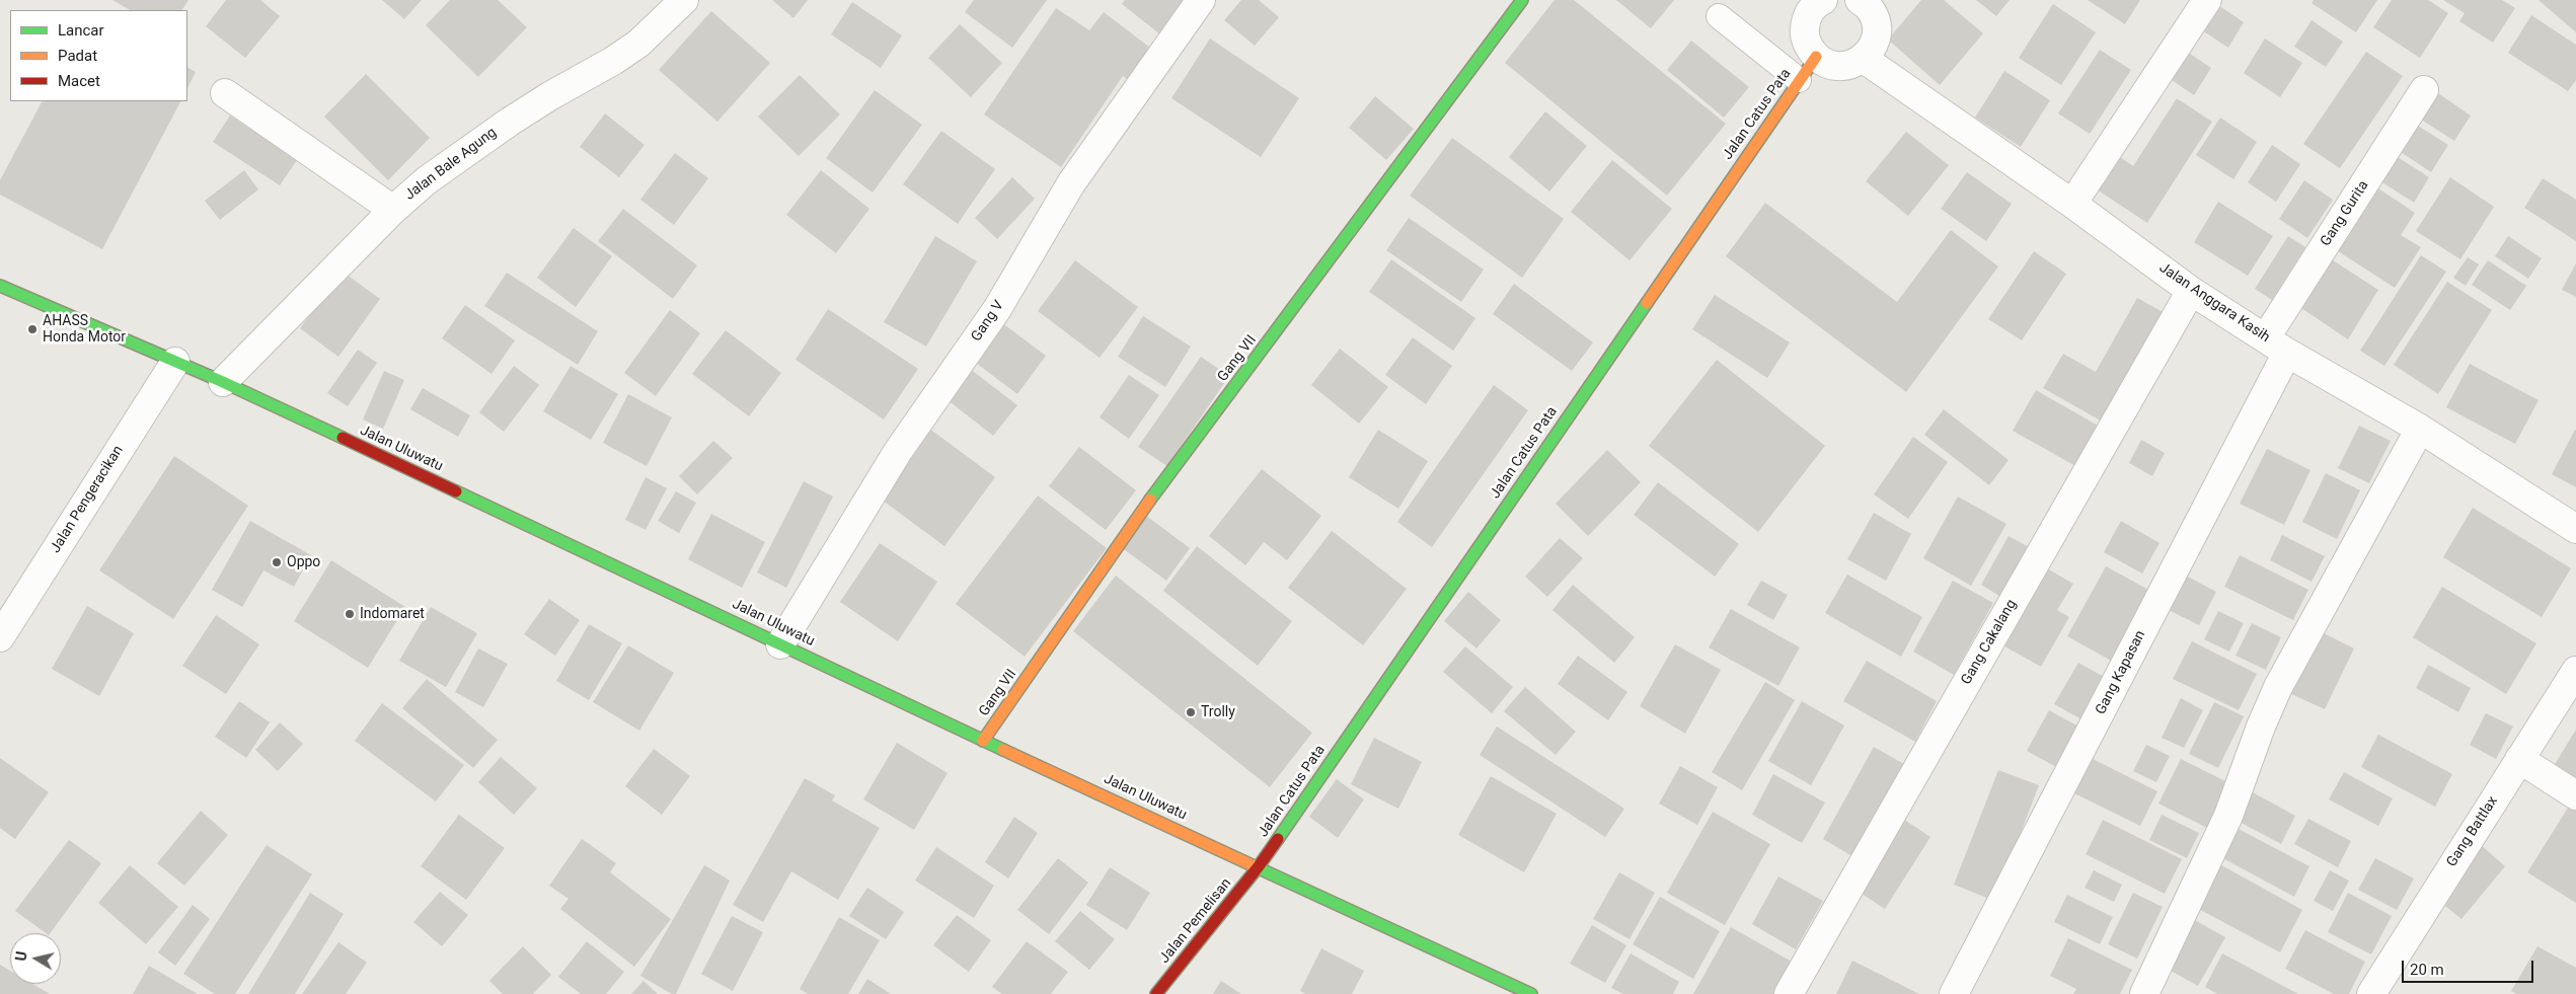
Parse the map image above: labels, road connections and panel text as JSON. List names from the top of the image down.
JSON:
{
  "streets": {
    "street": [
      "Jalan Catus Pata",
      "Jalan Bale Agung",
      "Gang Gurita",
      "Jalan Anggara Kasih",
      "Gang V",
      "Gang VII",
      "Jalan Uluwatu",
      "Jalan Pengeracikan",
      "Gang Cakalang",
      "Gang Kapasan",
      "Gang Battlax",
      "Jalan Pemelisan"
    ]
  },
  "crossings": [
    ["Jalan Catus Pata", "Jalan Uluwatu"],
    ["Jalan Catus Pata", "Jalan Pemelisan"],
    ["Jalan Bale Agung", "Jalan Uluwatu"],
    ["Gang Gurita", "Jalan Anggara Kasih"],
    ["Gang Gurita", "Gang Kapasan"],
    ["Jalan Anggara Kasih", "Gang Cakalang"],
    ["Jalan Anggara Kasih", "Gang Kapasan"],
    ["Gang V", "Jalan Uluwatu"],
    ["Gang VII", "Jalan Uluwatu"],
    ["Jalan Uluwatu", "Jalan Pengeracikan"],
    ["Jalan Uluwatu", "Jalan Pemelisan"]
  ],
  "places": [
    "AHASS Honda Motor",
    "Oppo",
    "Indomaret",
    "Trolly"
  ],
  "legend": ["Lancar", "Padat", "Macet"],
  "scale_bar": "20 m",
  "north": "left"
}
